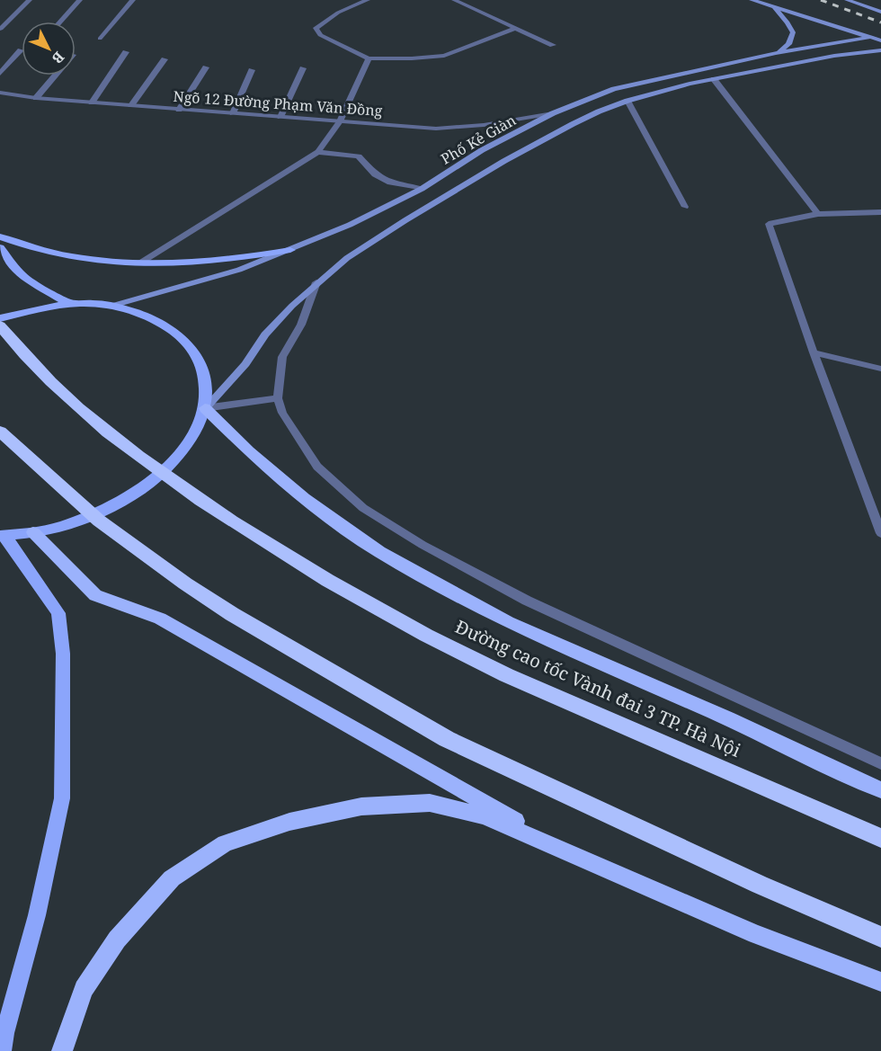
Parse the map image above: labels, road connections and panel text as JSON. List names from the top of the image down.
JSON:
{
  "streets": {
    "highway": ["Đường cao tốc Vành đai 3 TP. Hà Nội"],
    "main road": ["Phố Kẻ Giàn"],
    "street": ["Ngõ 12 Đường Phạm Văn Đồng"]
  },
  "crossings": [
    ["Ngõ 12 Đường Phạm Văn Đồng", "Phố Kẻ Giàn"]
  ],
  "north": "bottom right"
}
